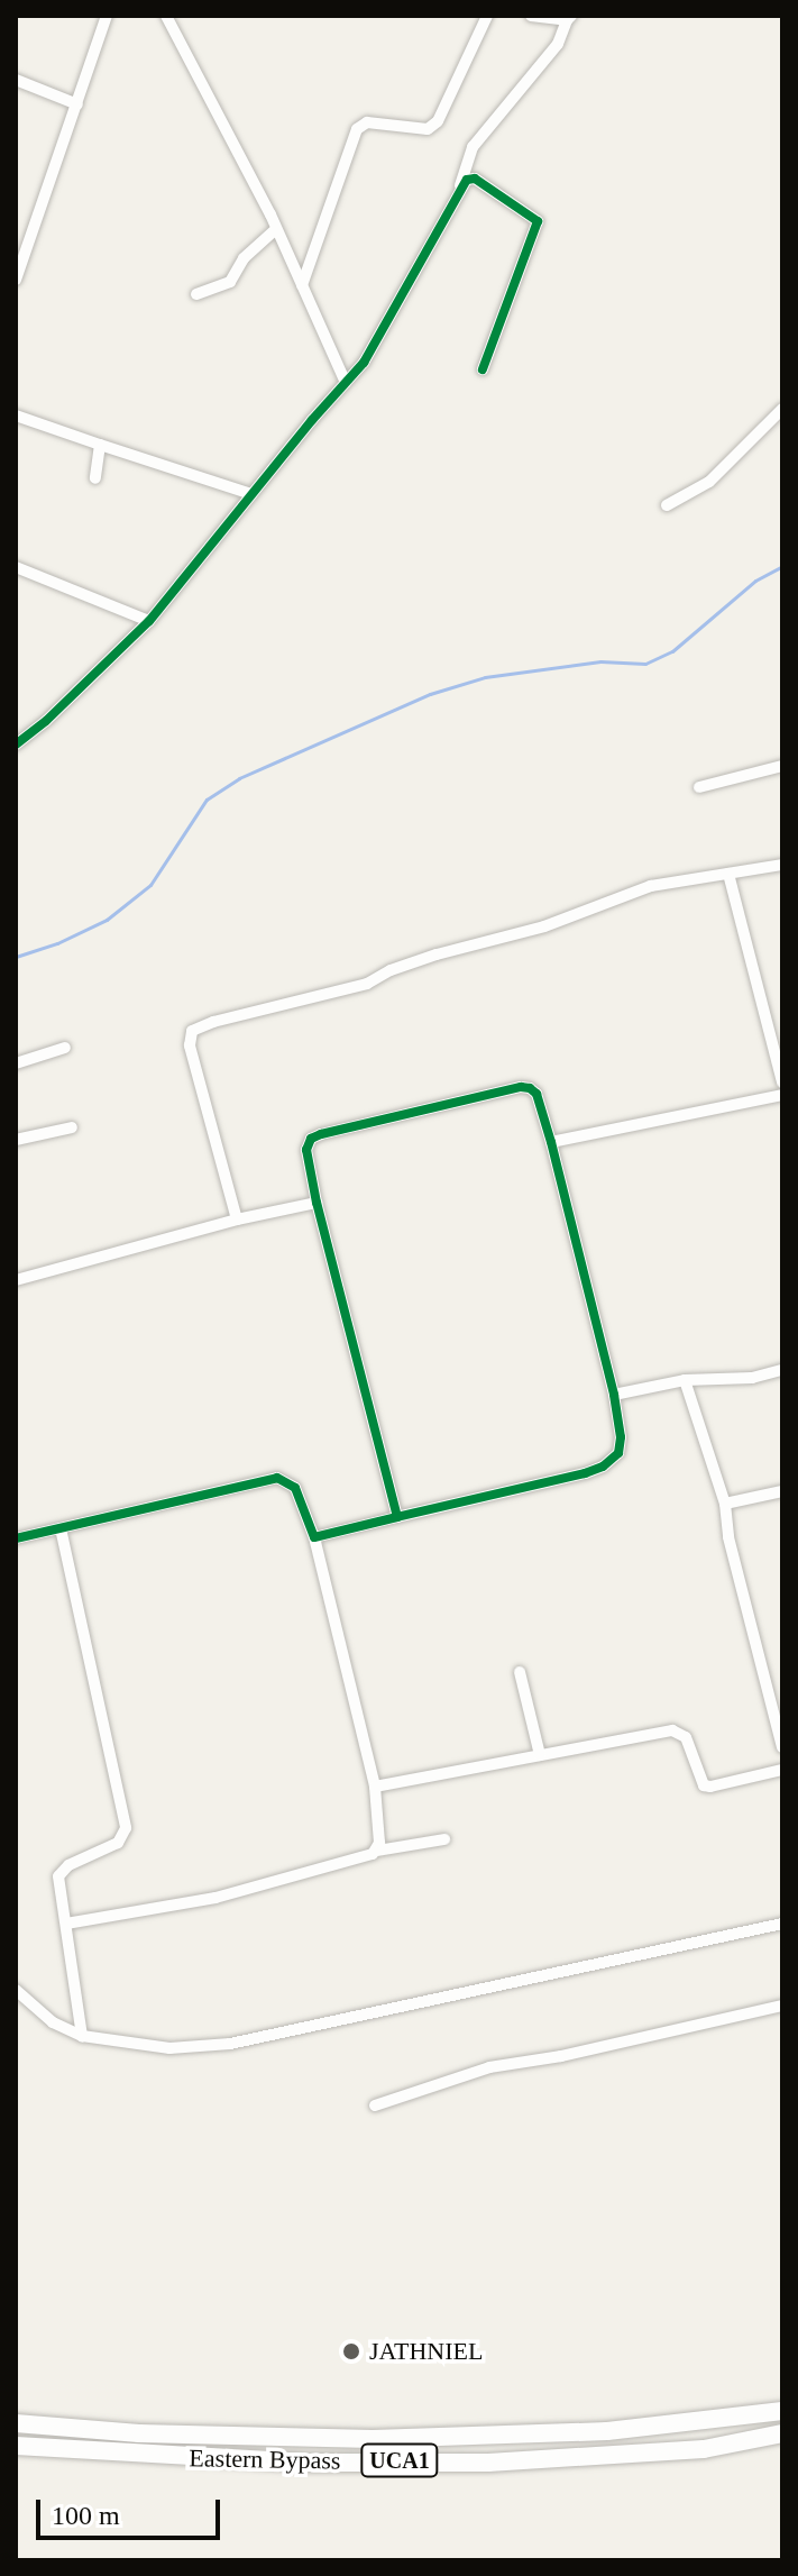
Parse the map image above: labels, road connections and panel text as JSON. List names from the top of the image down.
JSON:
{
  "streets": {
    "main road": ["Eastern Bypass", "UCA1"]
  },
  "places": ["JATHNIEL"],
  "scale_bar": "100 m"
}
